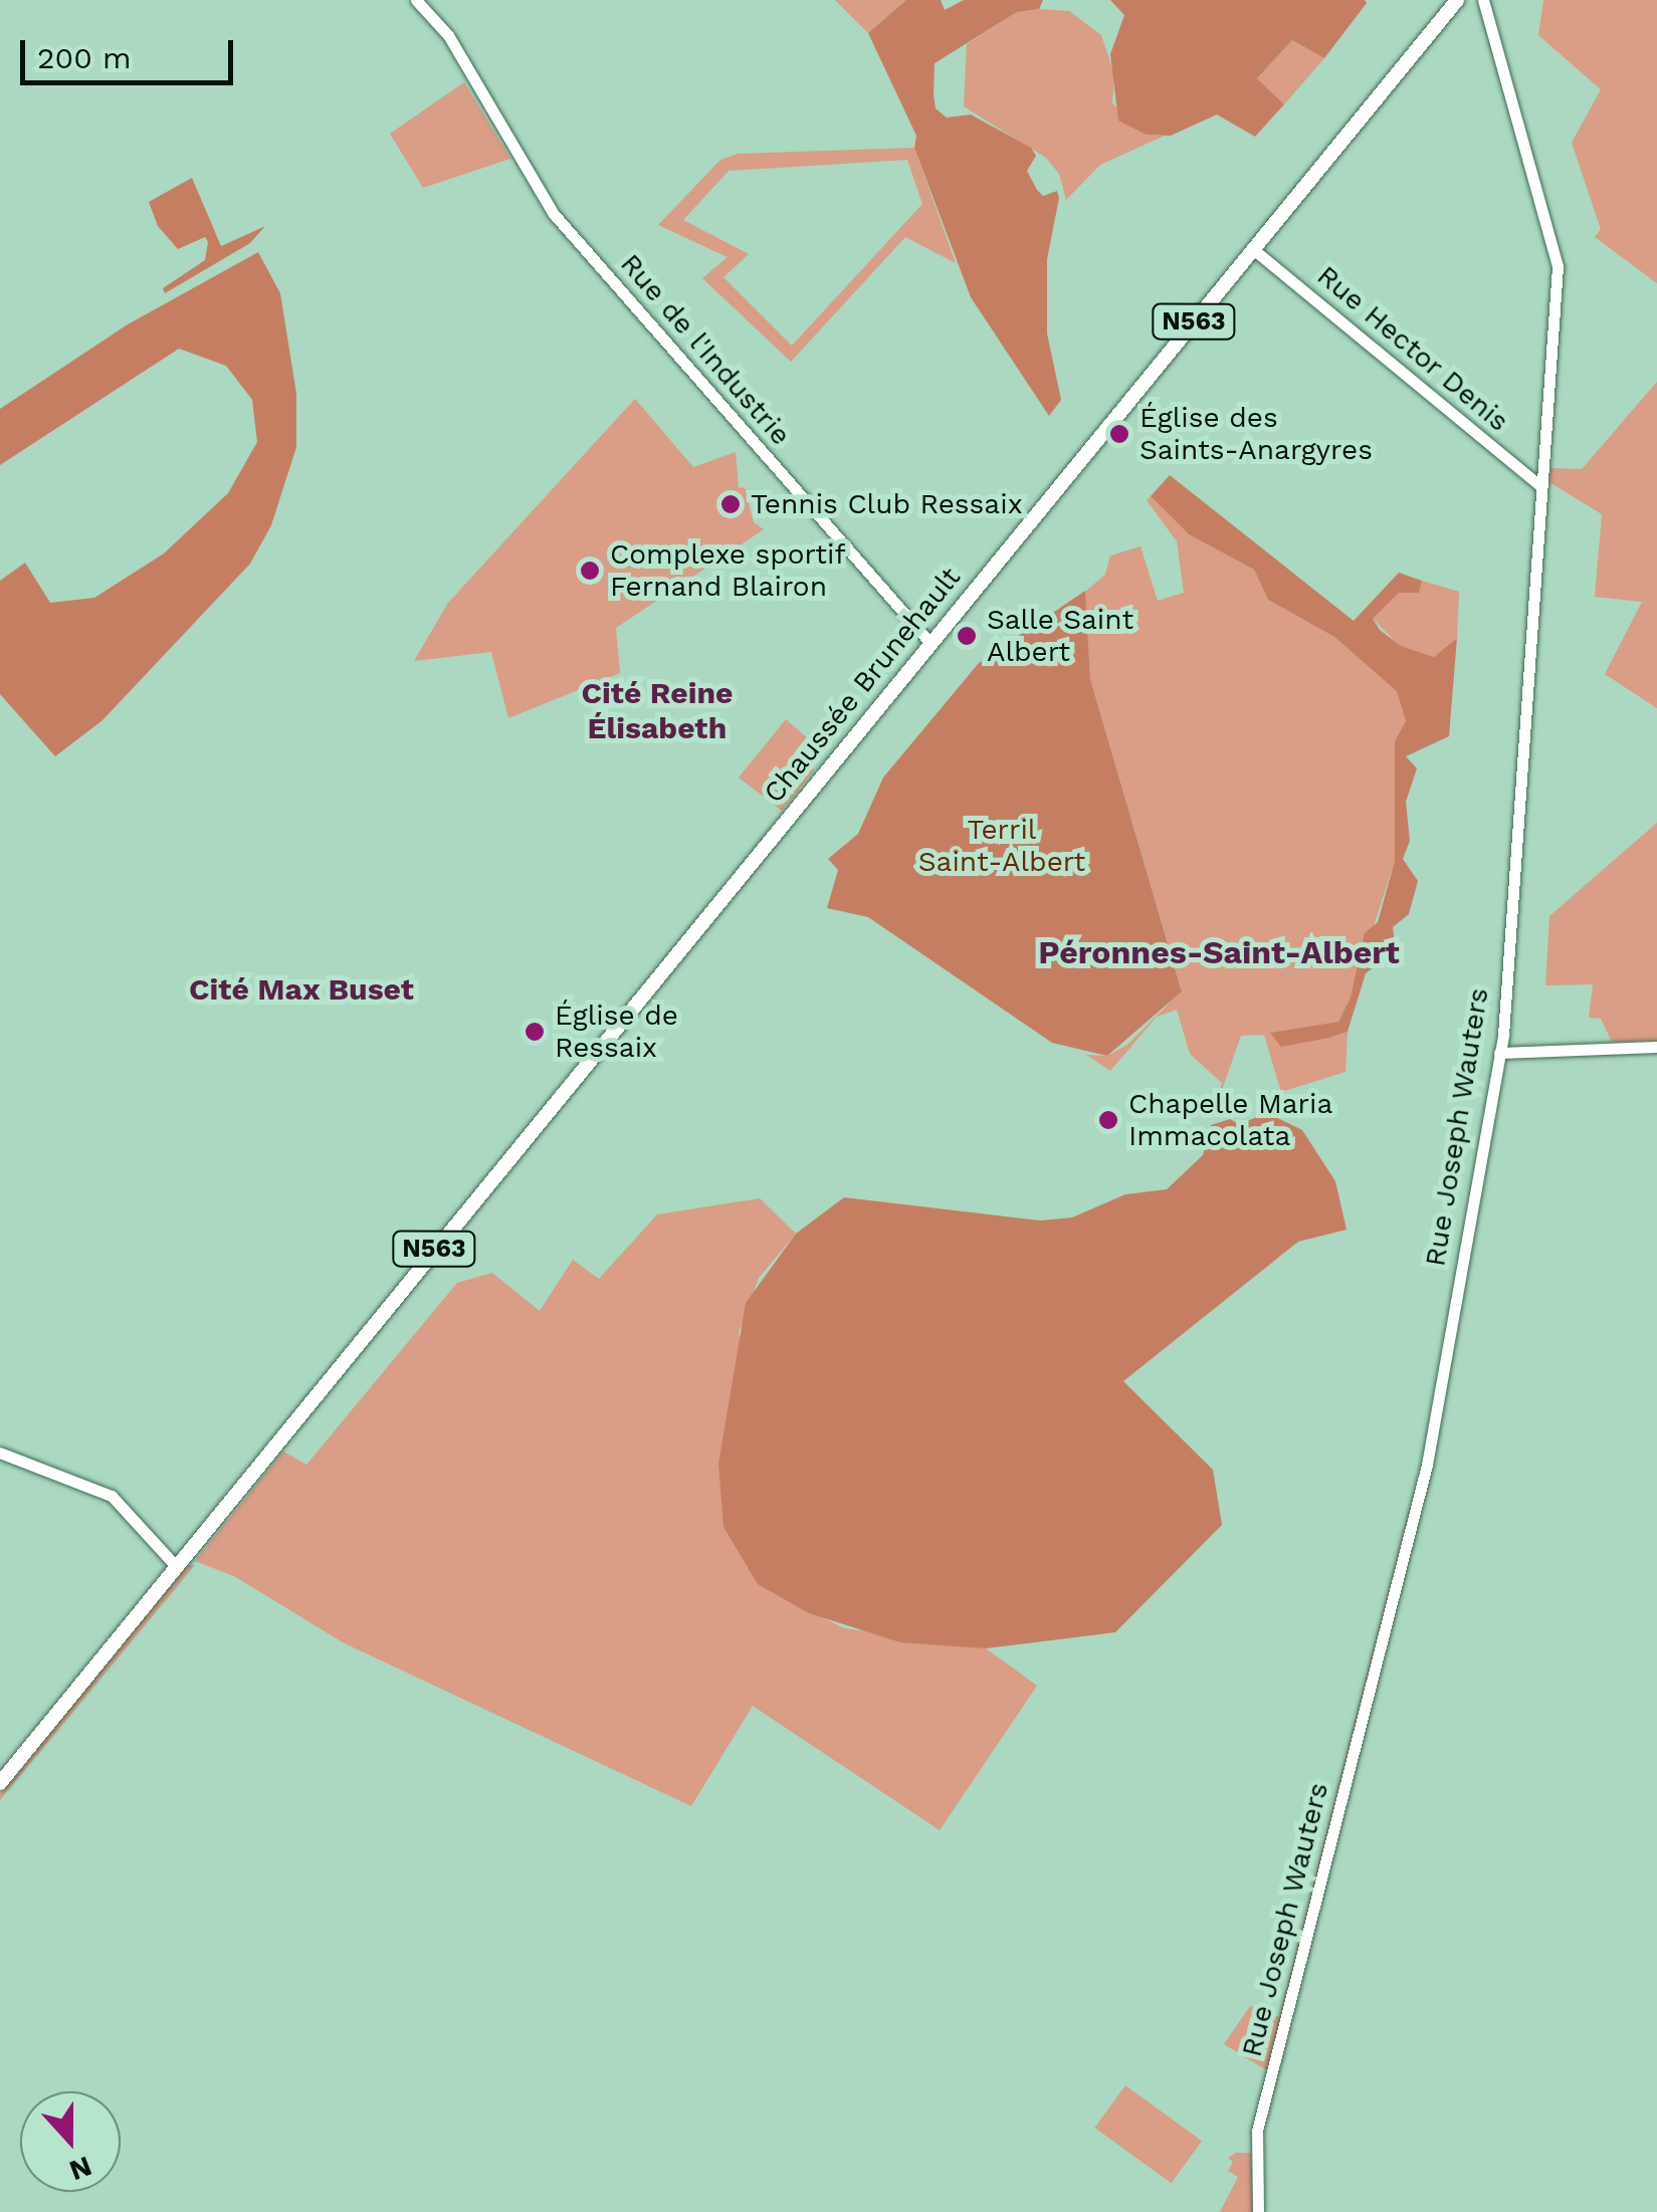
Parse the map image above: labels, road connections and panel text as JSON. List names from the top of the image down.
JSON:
{
  "streets": {
    "main road": ["N563", "Chaussée Brunehault"],
    "street": ["Rue Hector Denis", "Rue de l'Industrie", "Rue Joseph Wauters"]
  },
  "crossings": [
    ["N563", "Chaussée Brunehault"],
    ["Rue Hector Denis", "Chaussée Brunehault"],
    ["Rue Hector Denis", "Rue Joseph Wauters"],
    ["Rue de l'Industrie", "Chaussée Brunehault"]
  ],
  "districts": ["Cité Reine Élisabeth", "Péronnes-Saint-Albert", "Cité Max Buset"],
  "parks": ["Terril Saint-Albert"],
  "places": [
    "Église des Saints-Anargyres",
    "Tennis Club Ressaix",
    "Complexe sportif Fernand Blairon",
    "Salle Saint Albert",
    "Église de Ressaix",
    "Chapelle Maria Immacolata"
  ],
  "scale_bar": "200 m",
  "north": "bottom"
}
